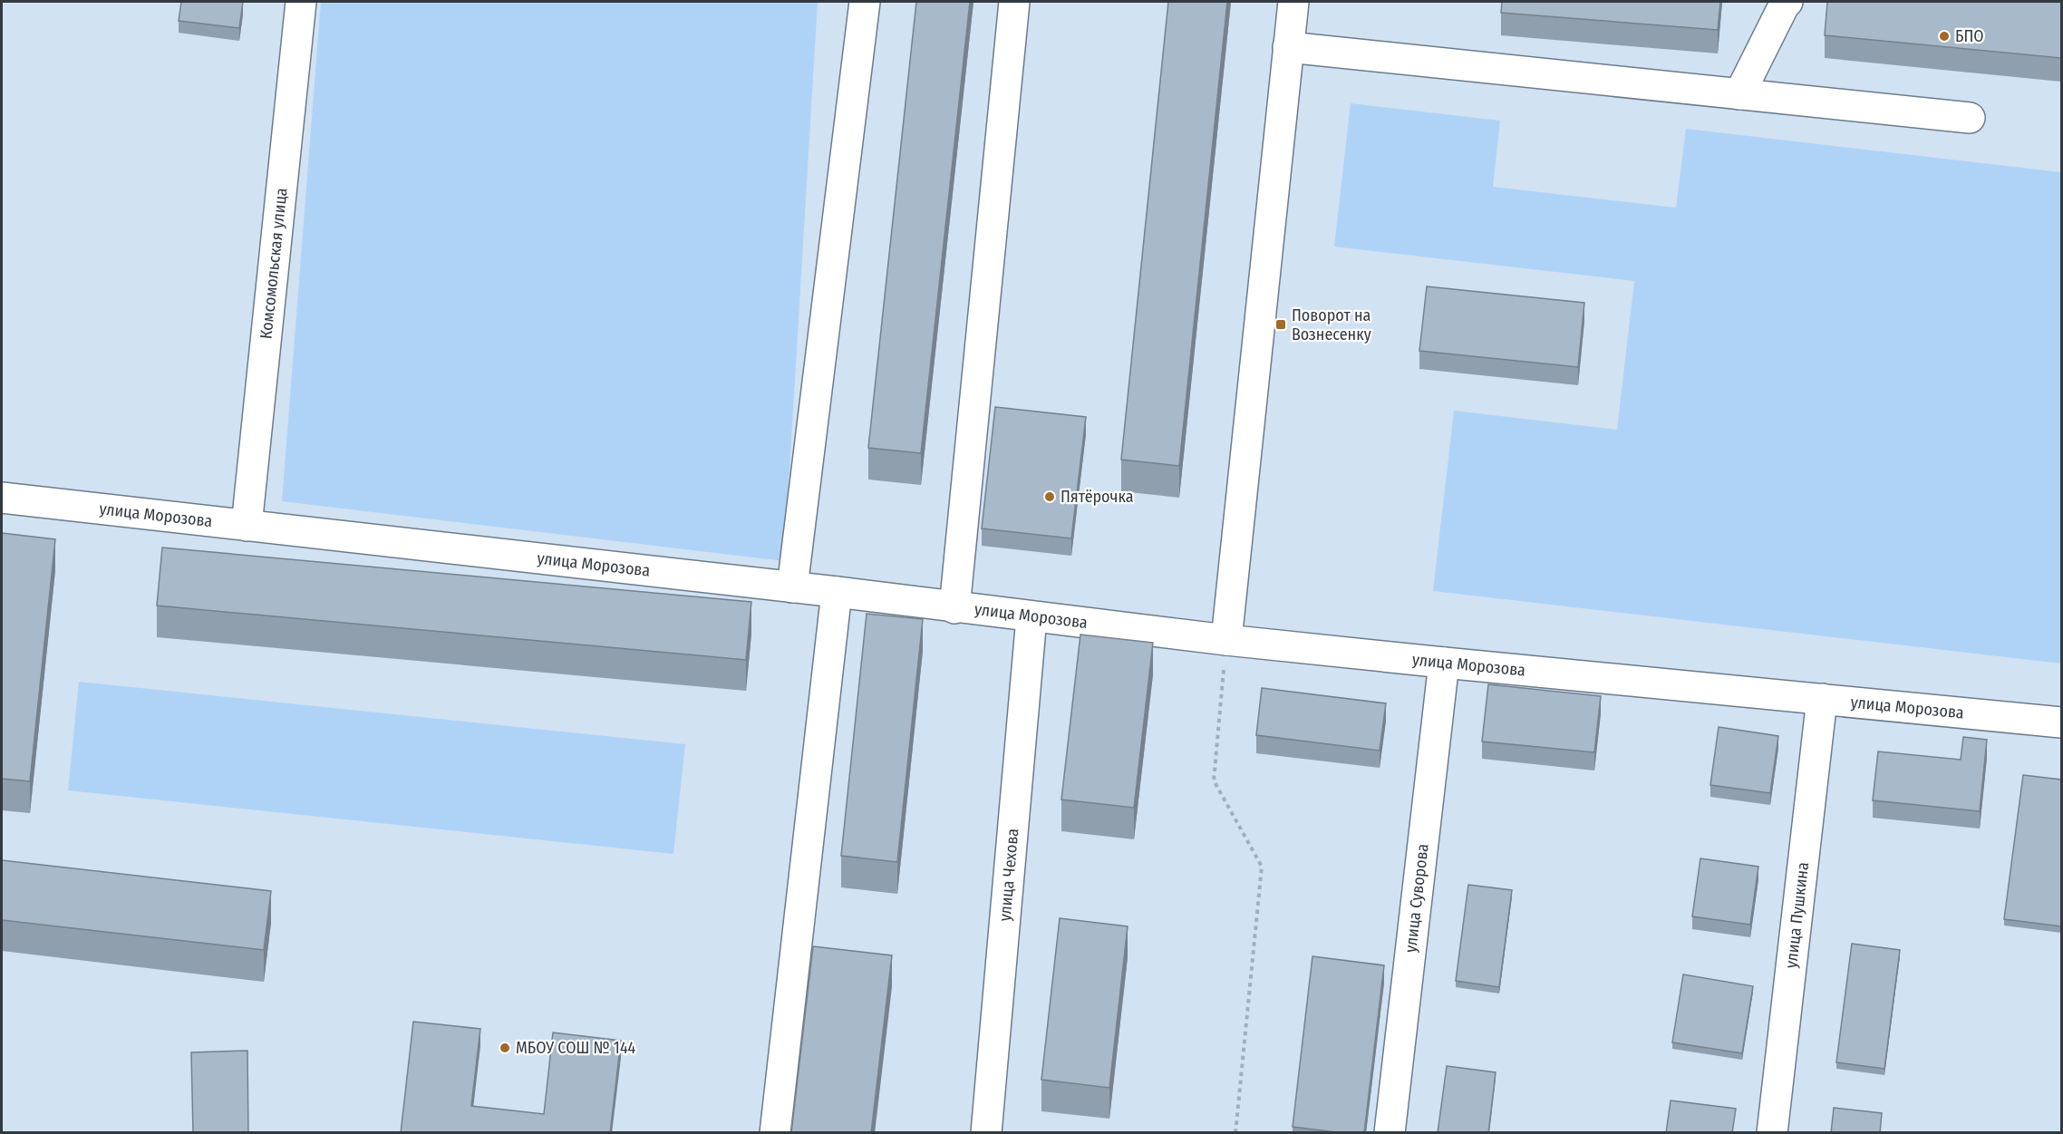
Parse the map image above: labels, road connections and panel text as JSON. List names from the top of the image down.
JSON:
{
  "streets": {
    "street": [
      "Комсомольская улица",
      "улица Морозова",
      "улица Чехова",
      "улица Суворова",
      "улица Пушкина"
    ]
  },
  "crossings": [
    ["Комсомольская улица", "улица Морозова"],
    ["улица Морозова", "улица Чехова"],
    ["улица Морозова", "улица Суворова"],
    ["улица Морозова", "улица Пушкина"]
  ],
  "places": {
    "other": ["БПО", "Пятёрочка", "МБОУ СОШ № 144"],
    "transit": ["Поворот на Вознесенку"]
  }
}
